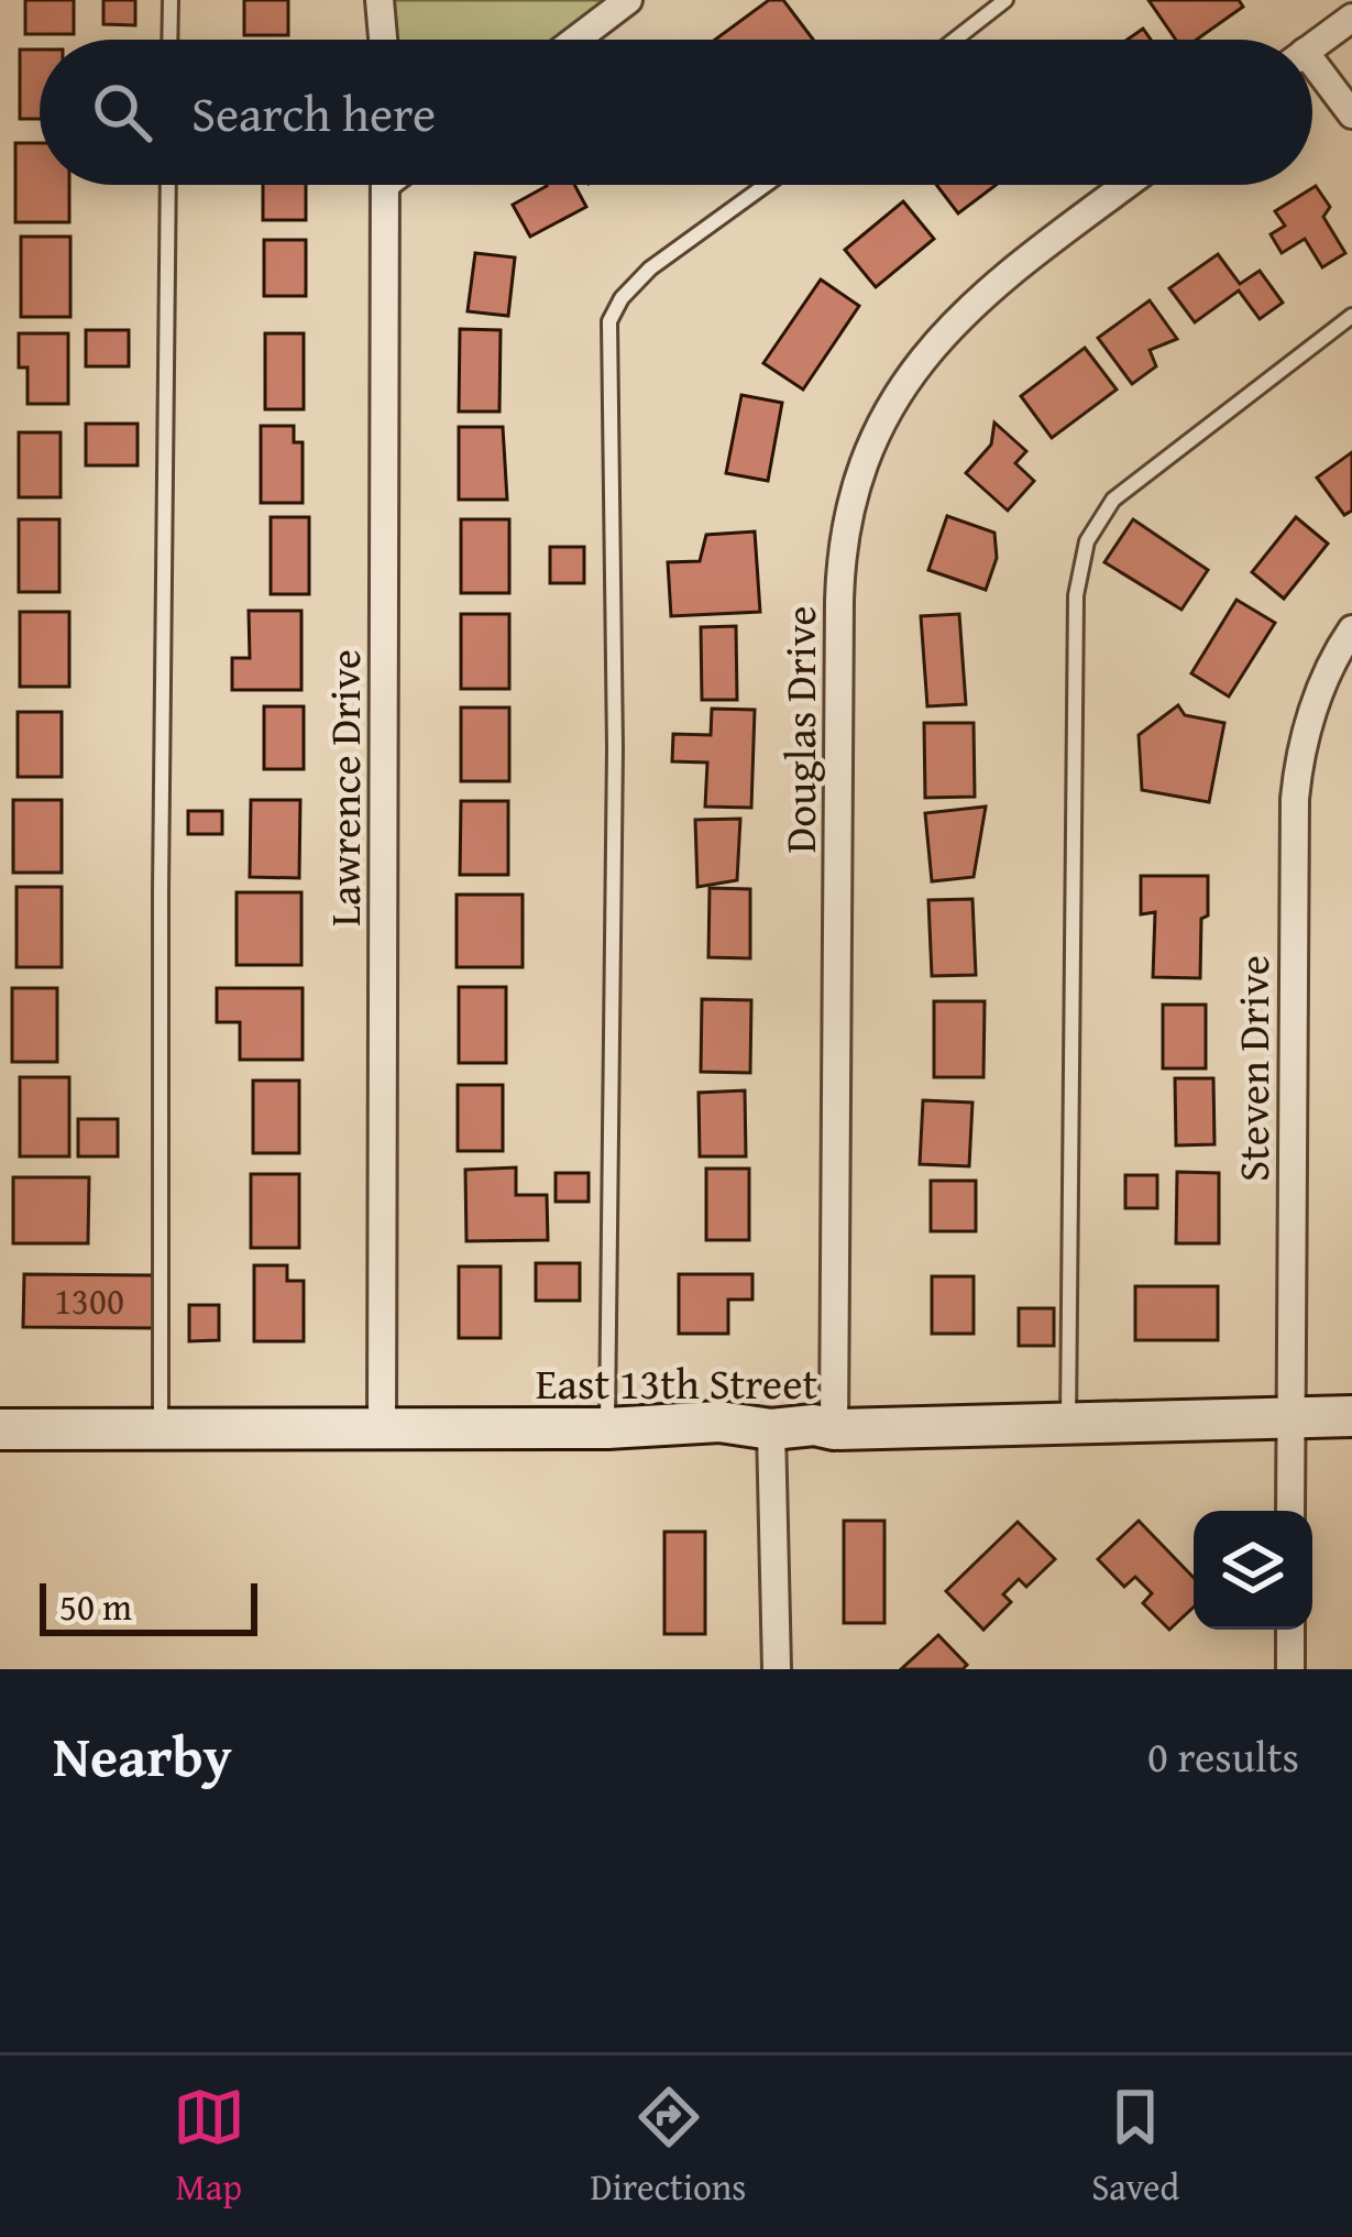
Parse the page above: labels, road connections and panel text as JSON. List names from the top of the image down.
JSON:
{
  "streets": {
    "street": [
      "Douglas Drive",
      "Lawrence Drive",
      "Steven Drive",
      "East 13th Street"
    ]
  },
  "crossings": [
    ["Douglas Drive", "East 13th Street"],
    ["Lawrence Drive", "East 13th Street"],
    ["Steven Drive", "East 13th Street"]
  ],
  "house_numbers": ["1300"],
  "scale_bar": "50 m",
  "page": {
    "search": "Search here",
    "scale": "50 m",
    "heading": ["Nearby", "0 results"],
    "nav": ["Map", "Directions", "Saved"]
  }
}
